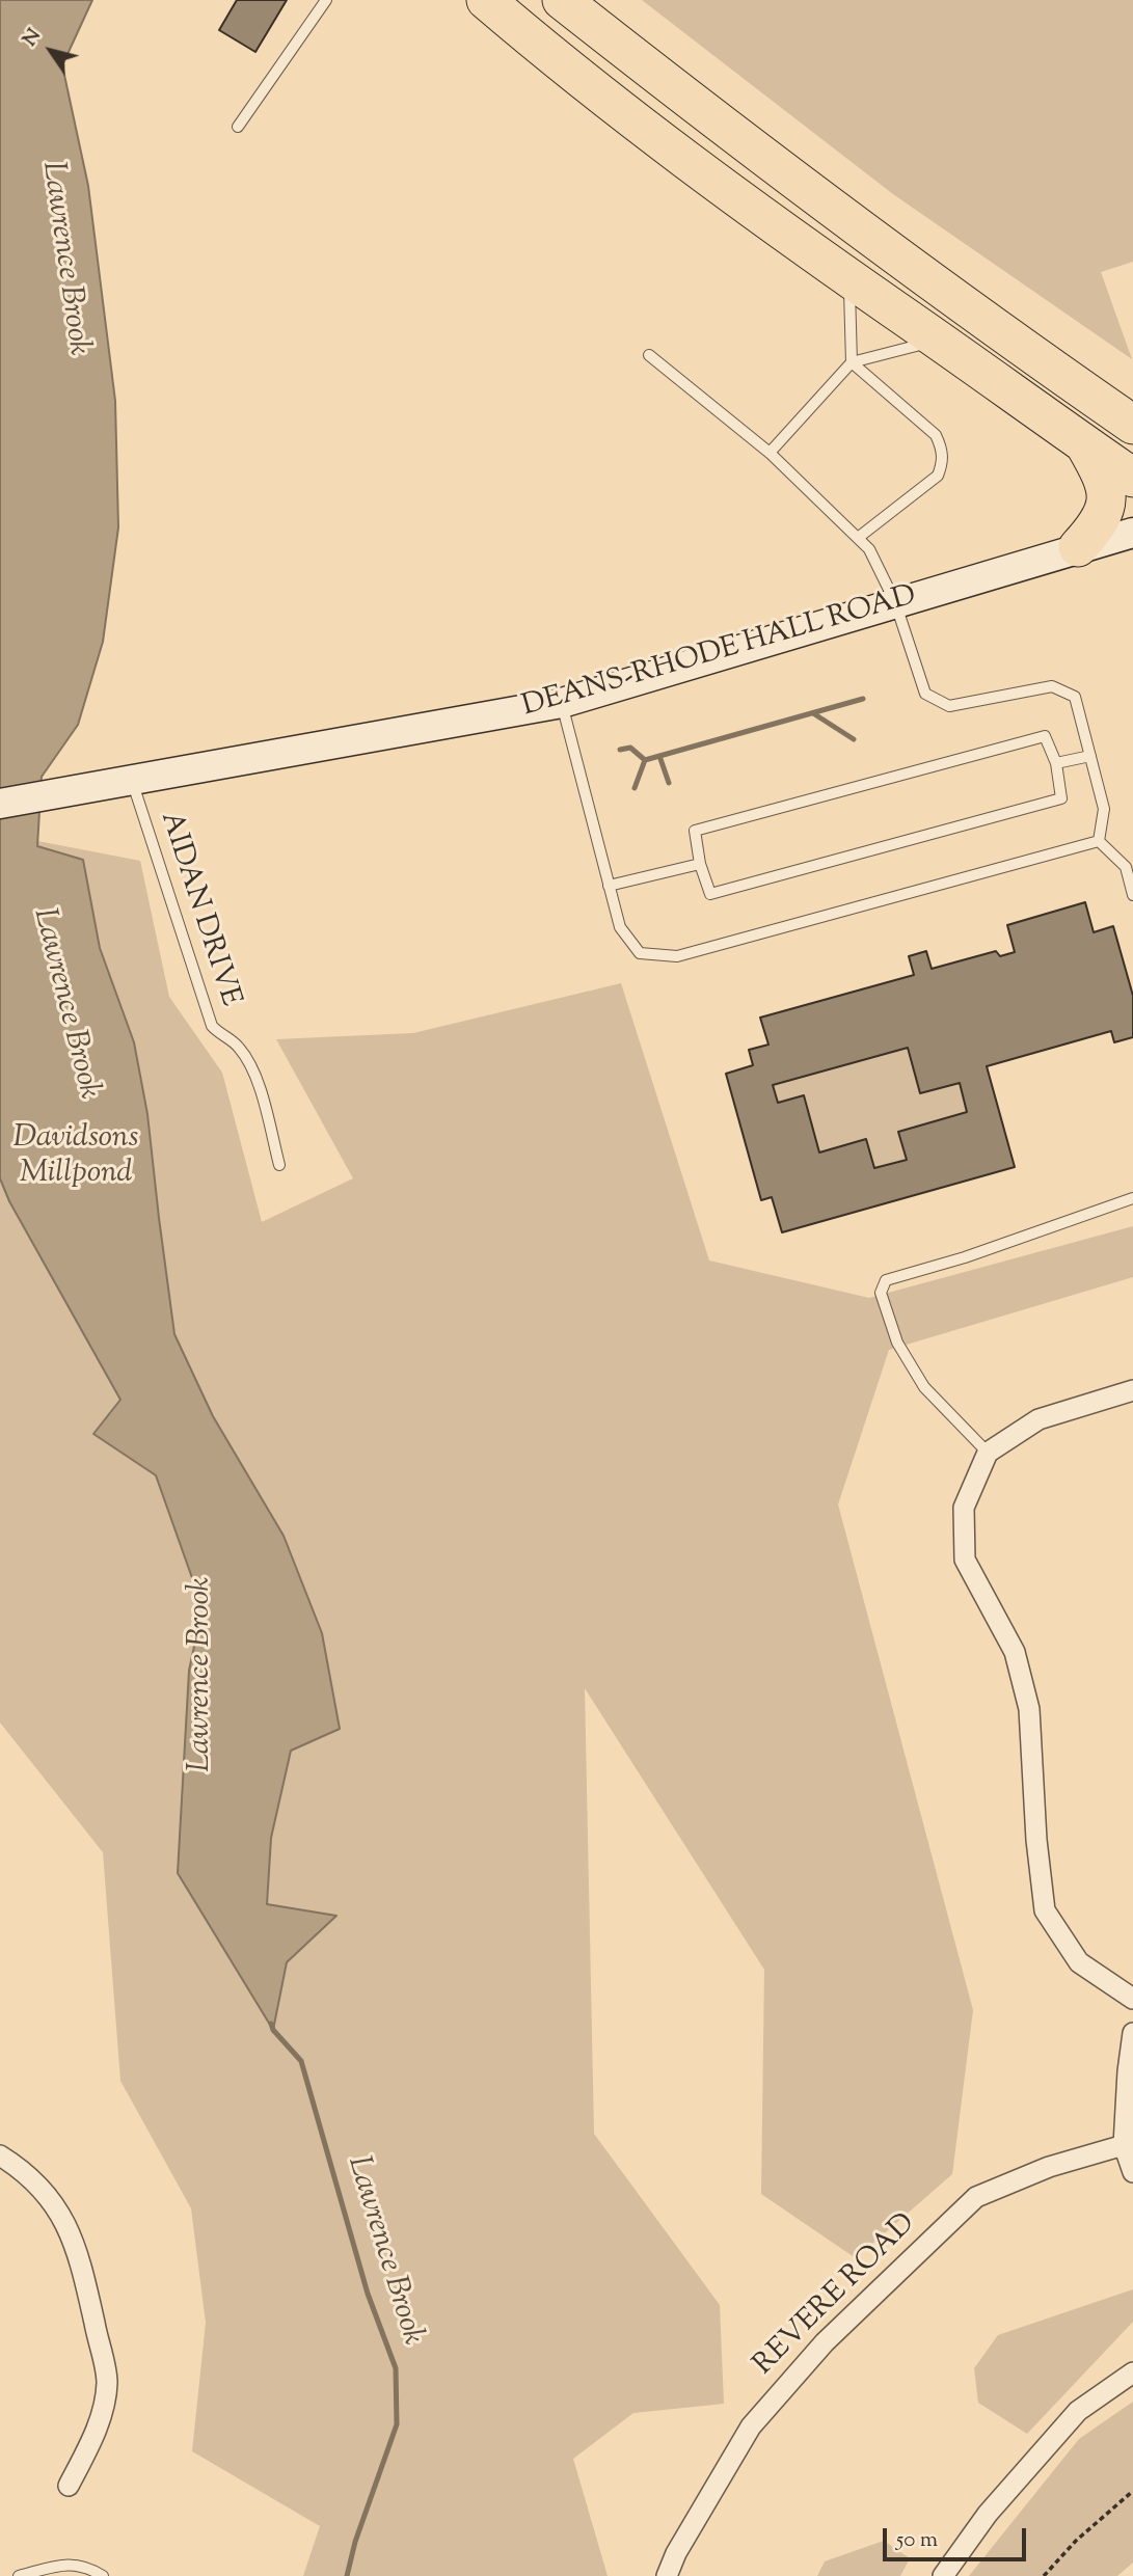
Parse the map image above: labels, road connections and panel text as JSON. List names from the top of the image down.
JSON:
{
  "streets": {
    "street": ["DEANS-RHODE HALL ROAD", "REVERE ROAD"],
    "lane": ["AIDAN DRIVE"]
  },
  "crossings": [
    ["DEANS-RHODE HALL ROAD", "AIDAN DRIVE"]
  ],
  "water": ["Lawrence Brook", "Davidsons Millpond"],
  "scale_bar": "50 m",
  "north": "top left"
}
